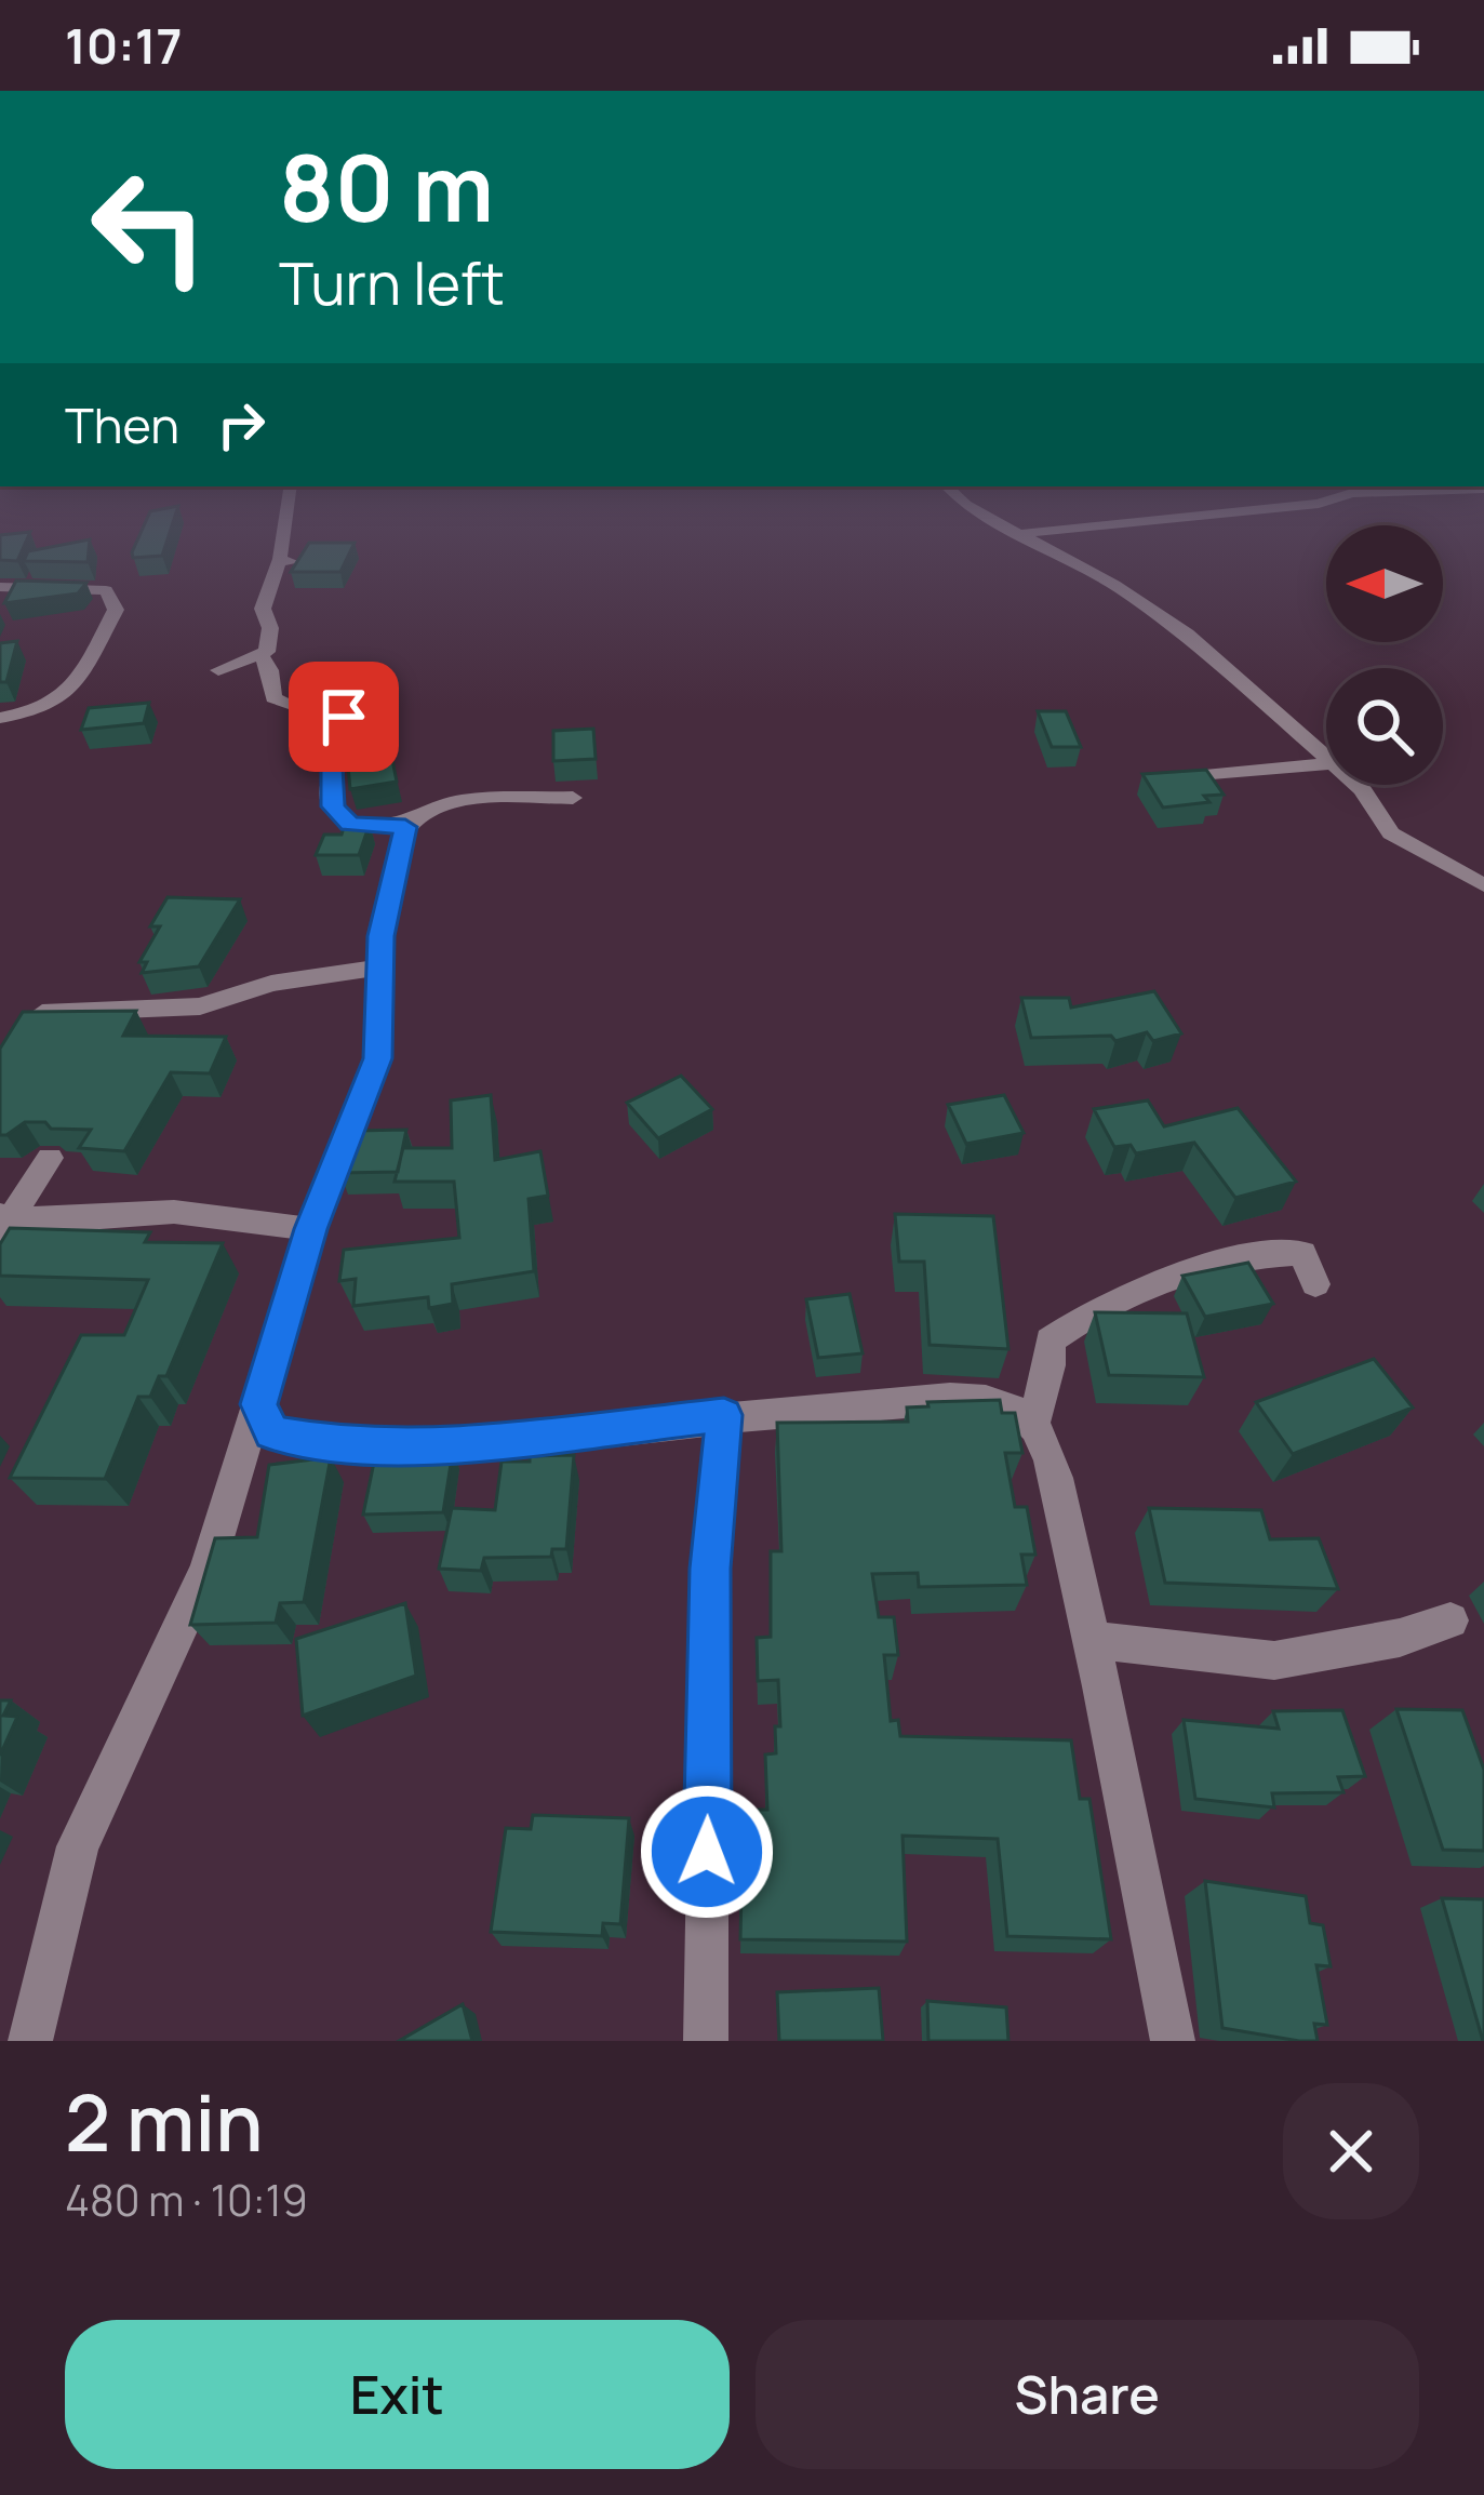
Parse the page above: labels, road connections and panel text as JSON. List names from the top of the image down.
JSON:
{
  "north": "left",
  "page": {
    "status": "10:17",
    "turn": ["80 m", "Turn left"],
    "then": "Then",
    "heading": ["2 min", "480 m · 10:19"],
    "buttons": ["Exit", "Share"]
  }
}
